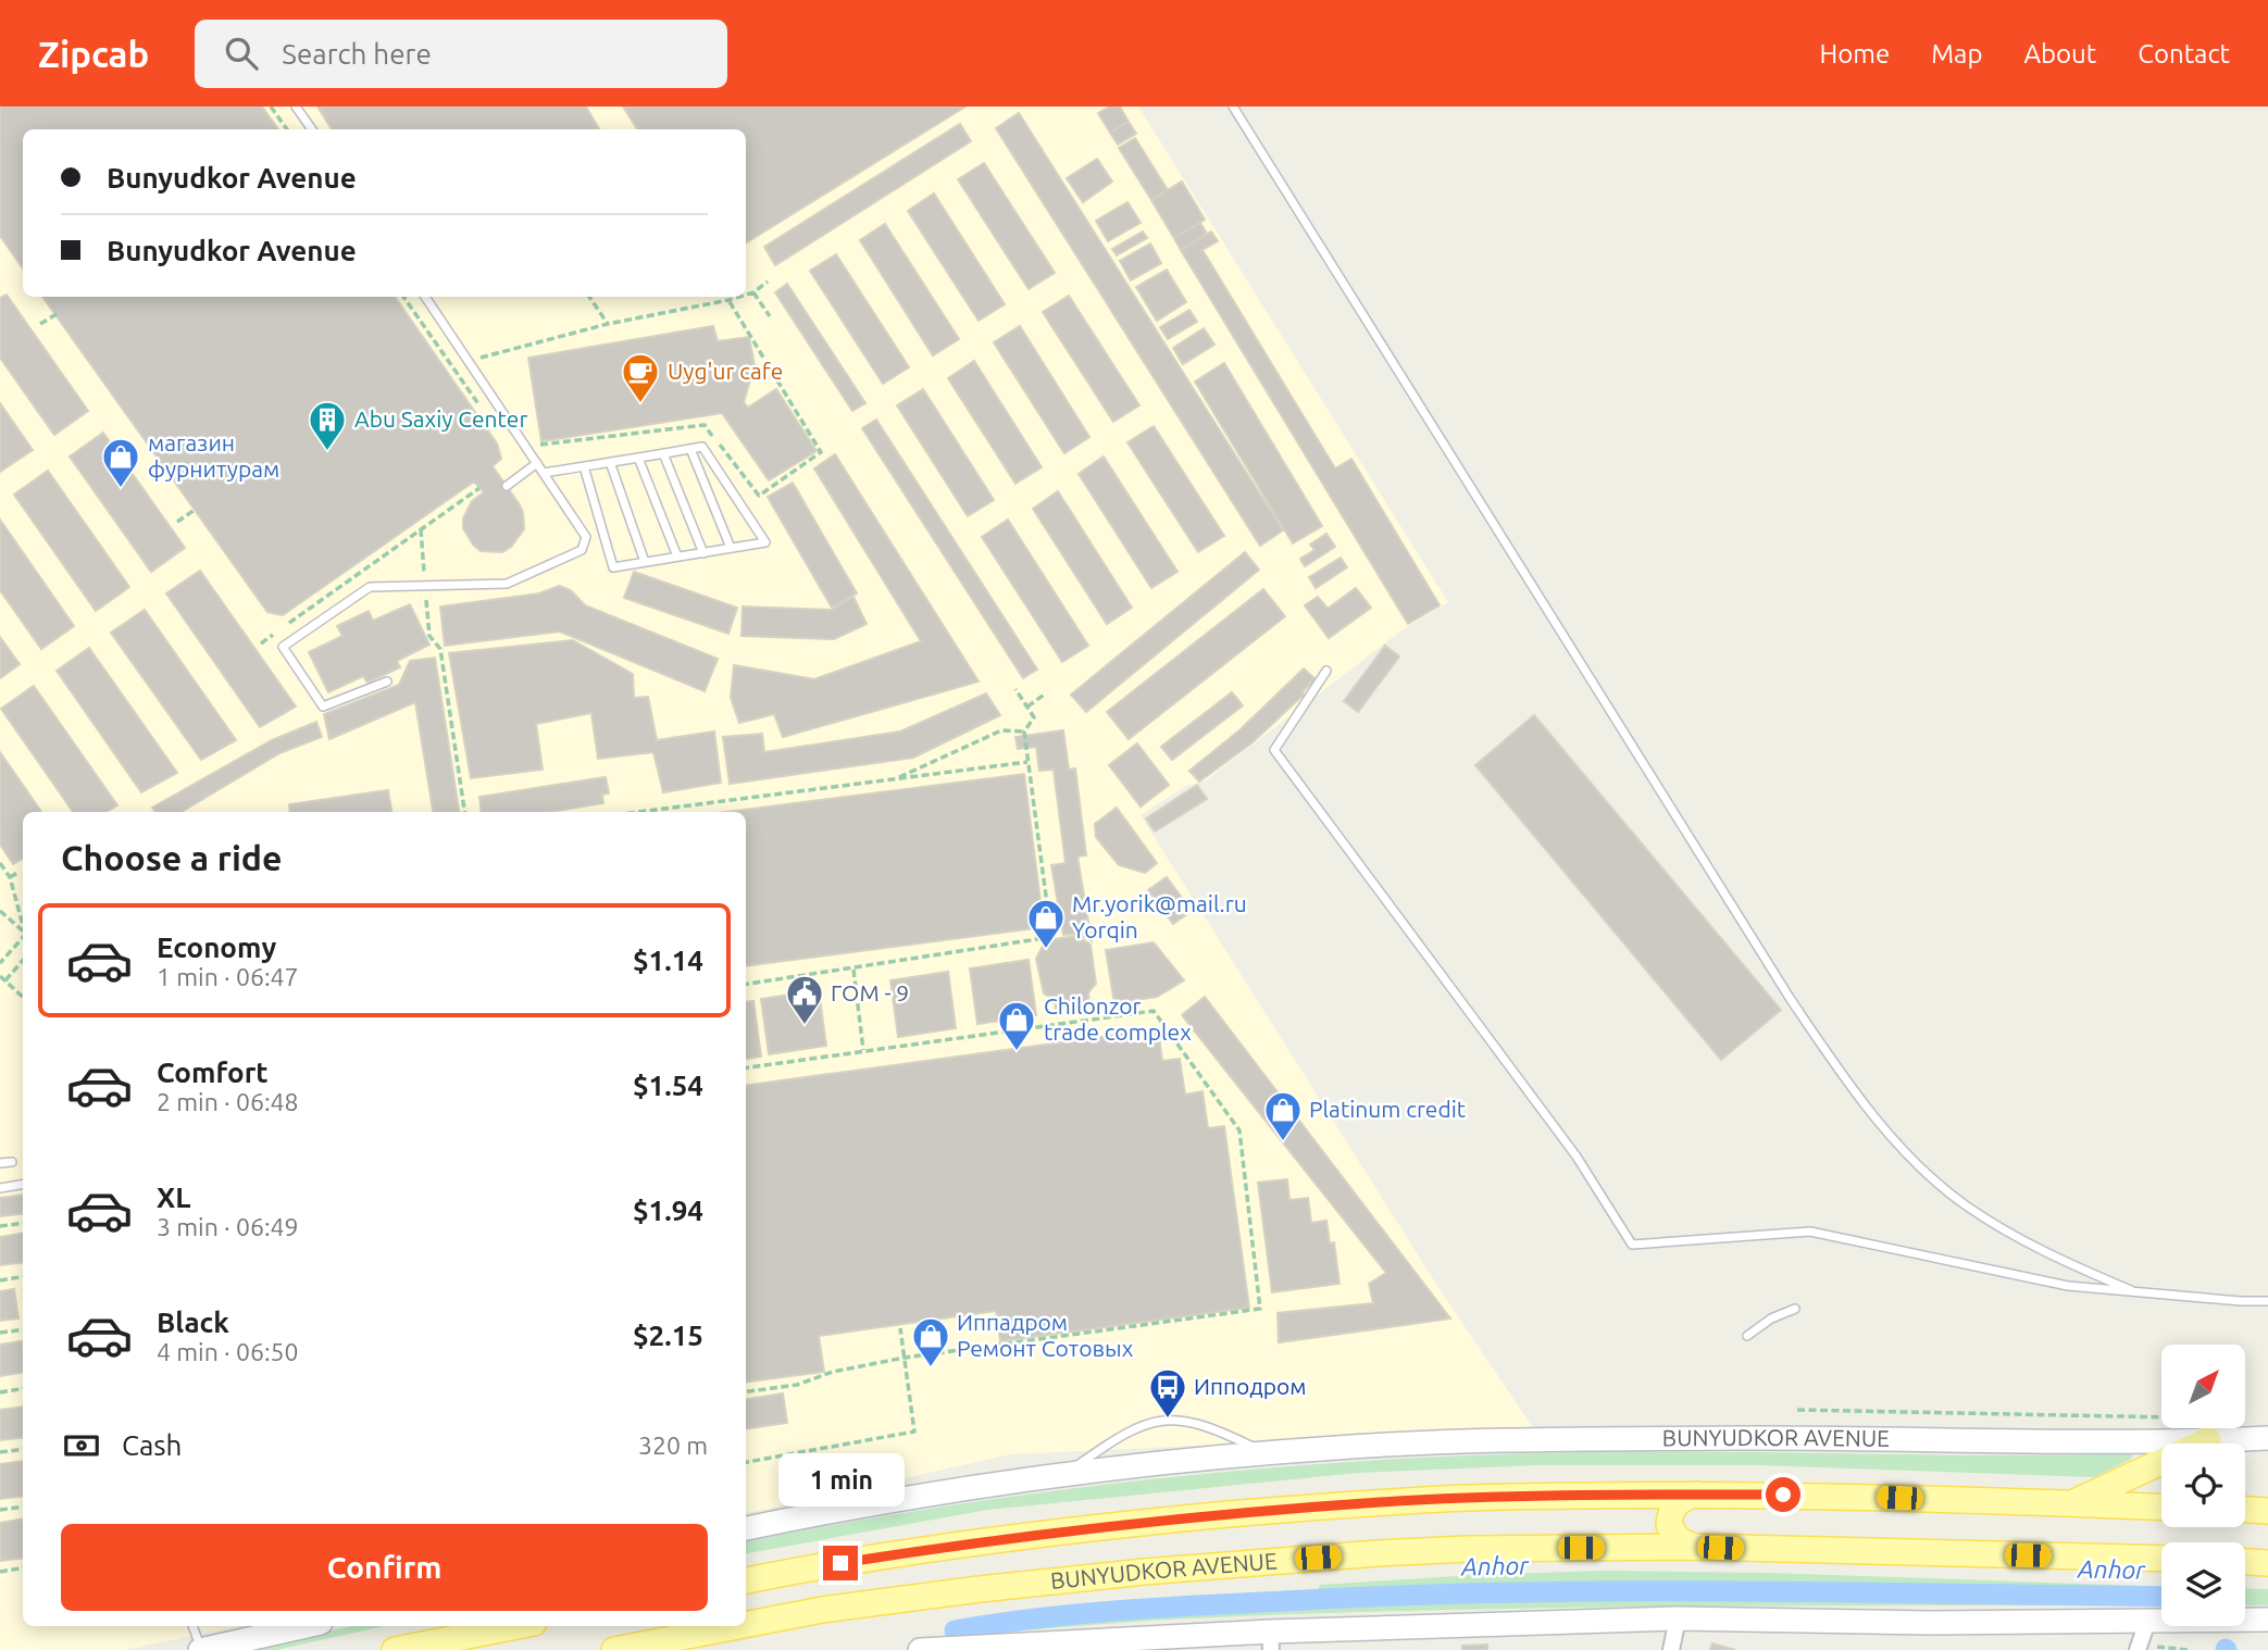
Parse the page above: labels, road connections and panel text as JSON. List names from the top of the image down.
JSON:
{
  "streets": {
    "main road": ["BUNYUDKOR AVENUE"]
  },
  "water": ["Anhor"],
  "places": {
    "cafe": ["Uyg'ur cafe"],
    "building": ["Abu Saxiy Center"],
    "shop": [
      "магазин фурнитурам",
      "Mr.yorik@mail.ru Yorqin",
      "Chilonzor trade complex",
      "Platinum credit",
      "Иппадром Ремонт Сотовых"
    ],
    "public building": ["ГОМ - 9"],
    "bus stop": ["Ипподром"]
  },
  "north": "top right",
  "page": {
    "header": "Zipcab",
    "search": "Search here",
    "nav": [
      "Home",
      "Map",
      "About",
      "Contact"
    ],
    "banner": ["Bunyudkor Avenue", "Bunyudkor Avenue"],
    "heading": "Choose a ride",
    "list": [
      {
        "name": "Economy",
        "note": "1 min · 06:47",
        "value": "$1.14"
      },
      {
        "name": "Comfort",
        "note": "2 min · 06:48",
        "value": "$1.54"
      },
      {
        "name": "XL",
        "note": "3 min · 06:49",
        "value": "$1.94"
      },
      {
        "name": "Black",
        "note": "4 min · 06:50",
        "value": "$2.15"
      }
    ],
    "pay": ["Cash", "320 m"],
    "bubble": "1 min",
    "buttons": "Confirm"
  }
}
